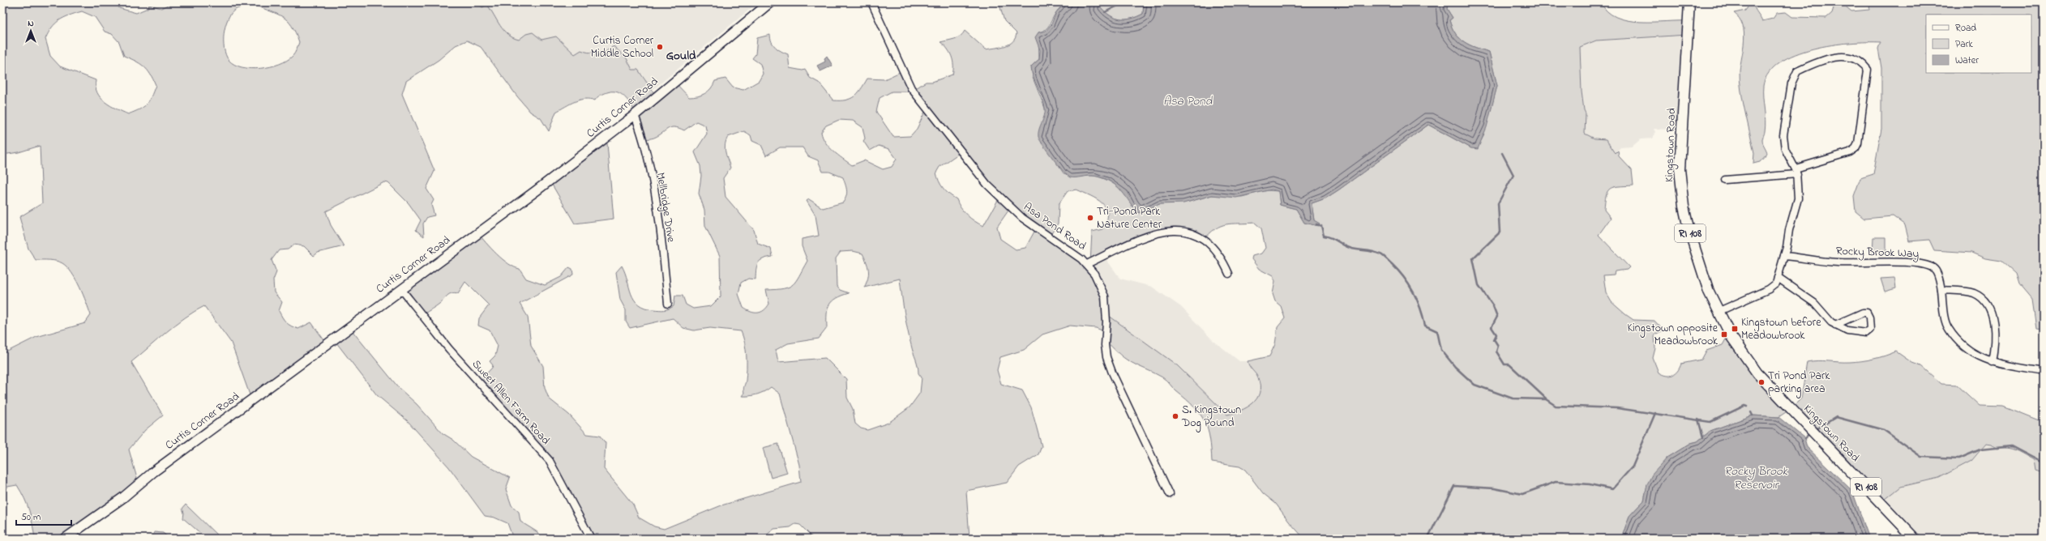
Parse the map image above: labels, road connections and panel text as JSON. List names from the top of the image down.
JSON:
{
  "streets": {
    "main road": ["Kingstown Road", "RI 108"],
    "street": [
      "Curtis Corner Road",
      "Mellbridge Drive",
      "Asa Pond Road",
      "Rocky Brook Way",
      "Sweet Allen Farm Road"
    ]
  },
  "crossings": [
    ["Curtis Corner Road", "Mellbridge Drive"],
    ["Curtis Corner Road", "Sweet Allen Farm Road"]
  ],
  "districts": ["Gould"],
  "water": ["Asa Pond", "Rocky Brook Reservoir"],
  "places": {
    "other": [
      "Curtis Corner Middle School",
      "Tri-Pond Park Nature Center",
      "Tri Pond Park parking area",
      "S. Kingstown Dog Pound"
    ],
    "transit": ["Kingstown before Meadowbrook", "Kingstown opposite Meadowbrook"]
  },
  "legend": ["Road", "Park", "Water"],
  "scale_bar": "50 m",
  "north": "top"
}
